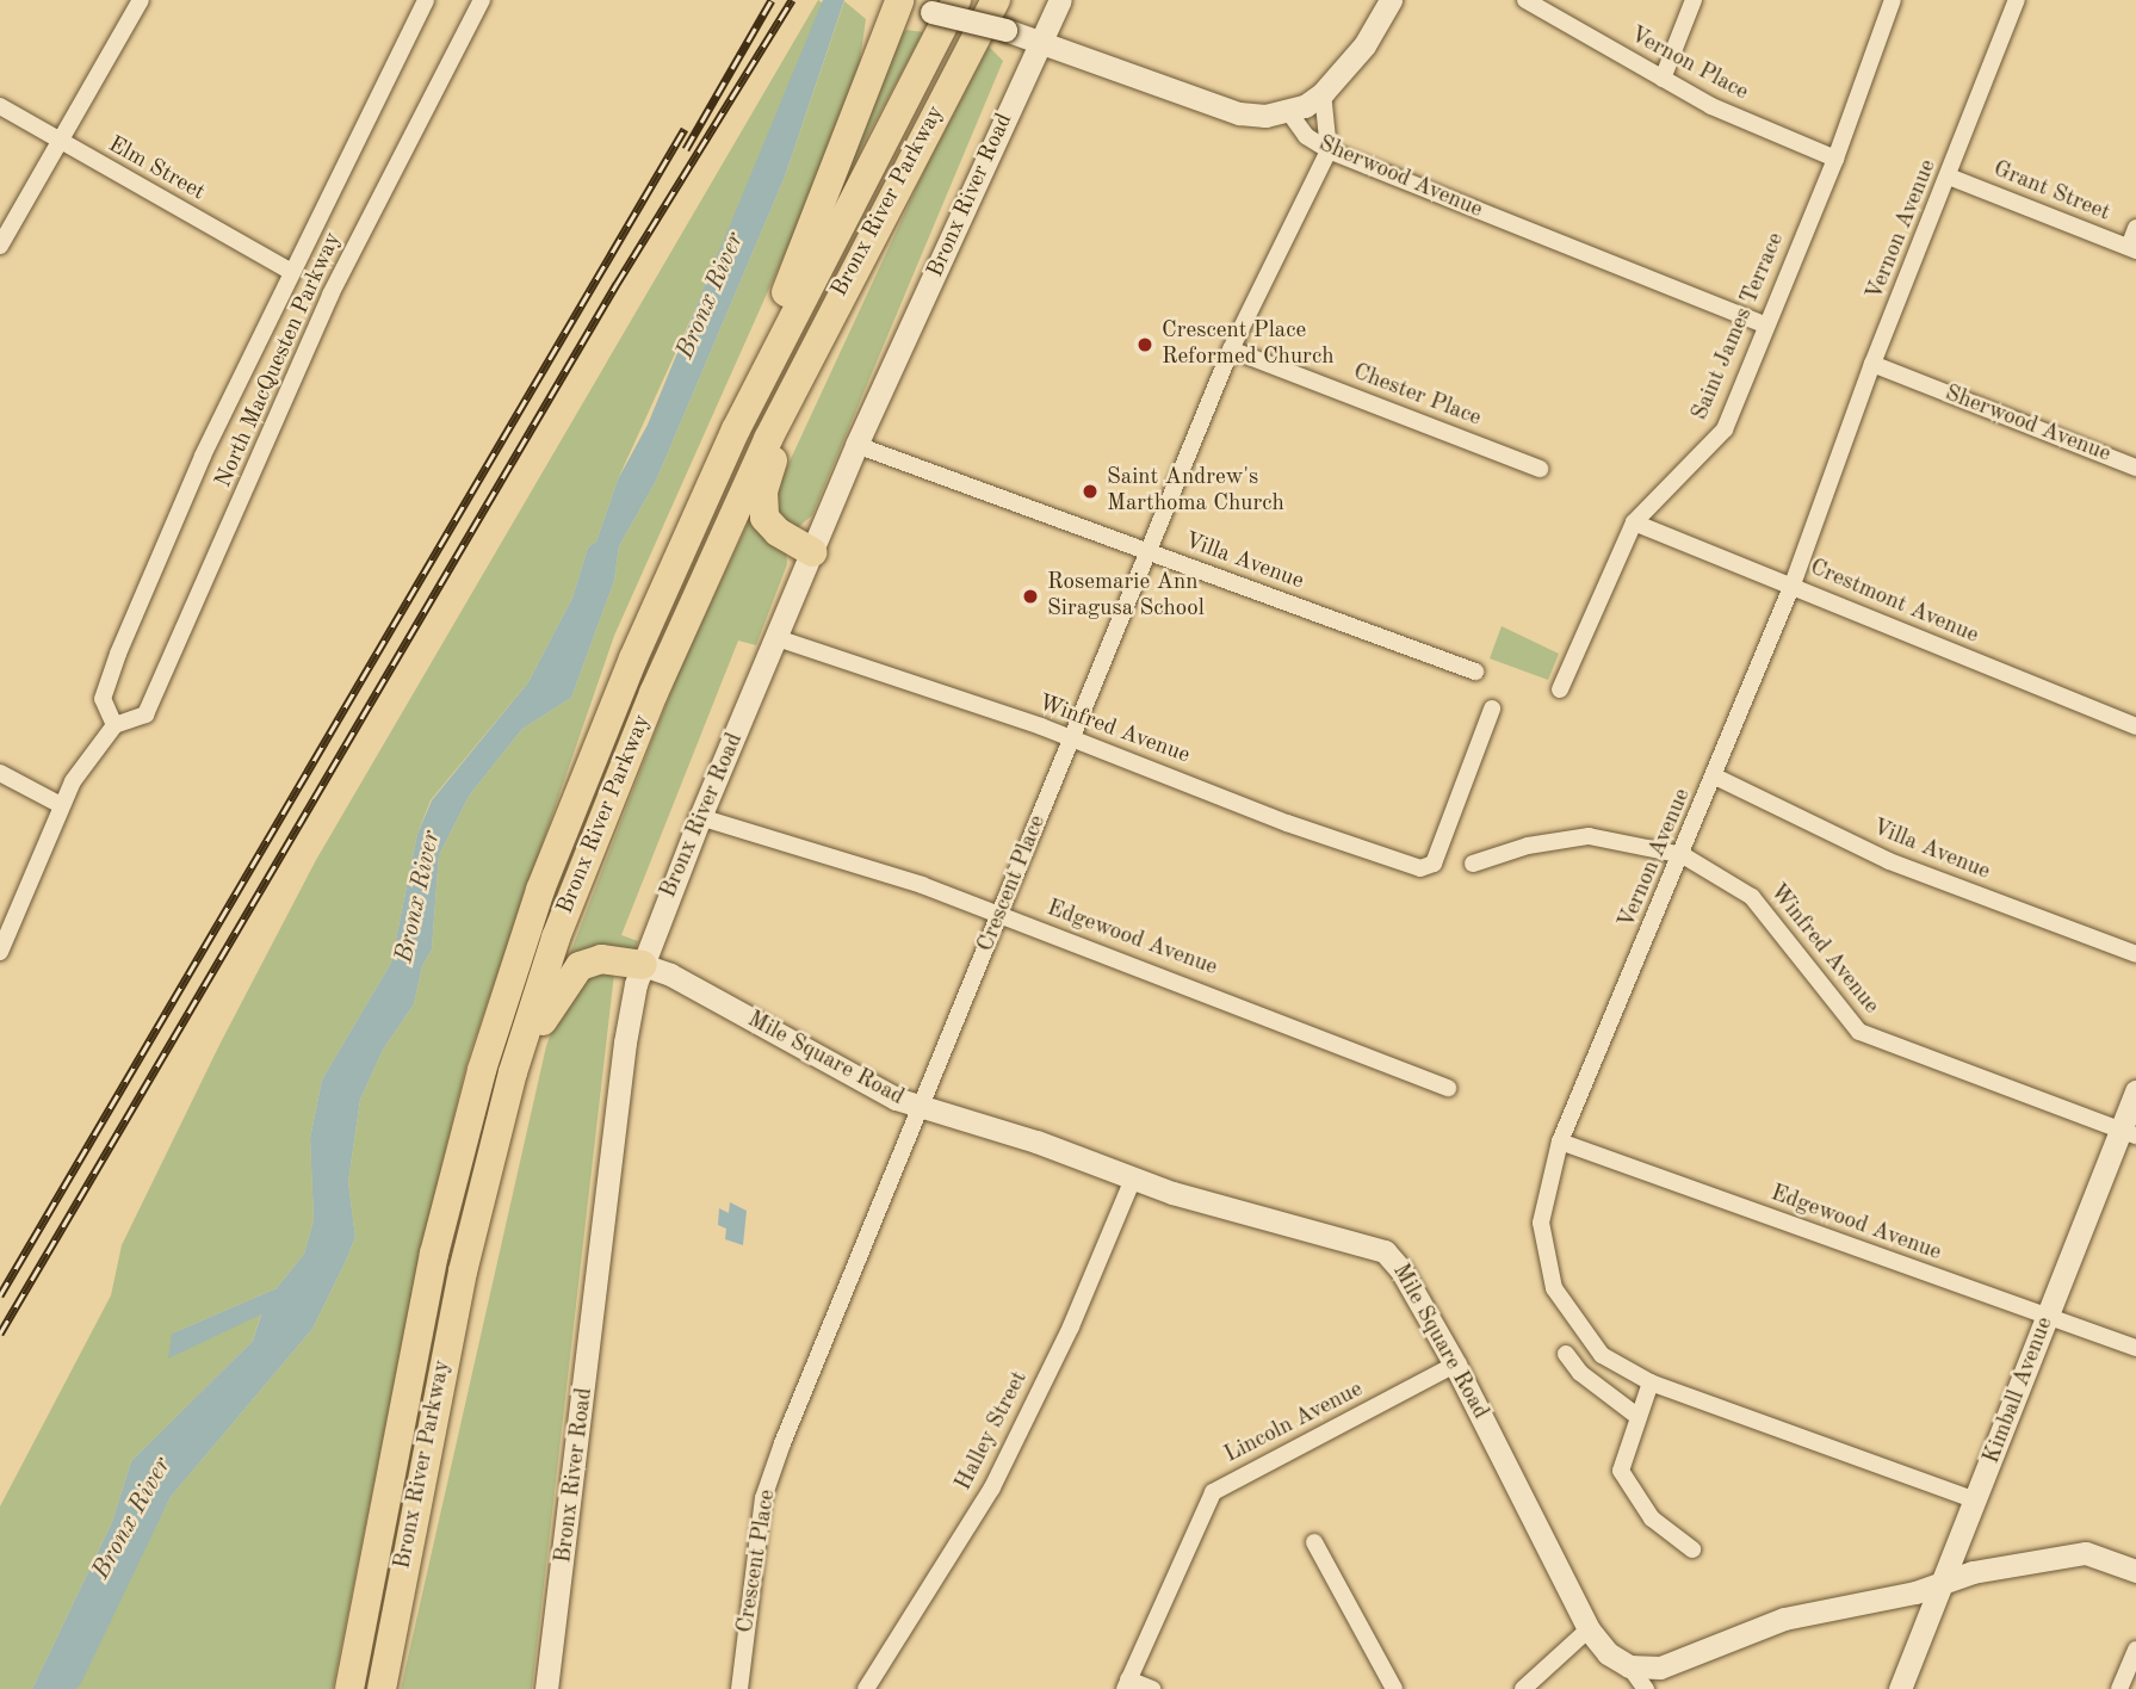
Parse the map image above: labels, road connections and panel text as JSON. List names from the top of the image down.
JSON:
{
  "streets": {
    "highway": ["Bronx River Parkway"],
    "street": [
      "Vernon Place",
      "Elm Street",
      "Sherwood Avenue",
      "Grant Street",
      "Bronx River Road",
      "Vernon Avenue",
      "Saint James Terrace",
      "North MacQuesten Parkway",
      "Chester Place",
      "Villa Avenue",
      "Crestmont Avenue",
      "Winfred Avenue",
      "Crescent Place",
      "Edgewood Avenue",
      "Mile Square Road",
      "Kimball Avenue",
      "Lincoln Avenue",
      "Halley Street"
    ]
  },
  "crossings": [
    ["Vernon Place", "Saint James Terrace"],
    ["Elm Street", "North MacQuesten Parkway"],
    ["Sherwood Avenue", "Vernon Avenue"],
    ["Sherwood Avenue", "Saint James Terrace"],
    ["Sherwood Avenue", "Crescent Place"],
    ["Grant Street", "Vernon Avenue"],
    ["Bronx River Road", "Villa Avenue"],
    ["Bronx River Road", "Winfred Avenue"],
    ["Bronx River Road", "Edgewood Avenue"],
    ["Bronx River Road", "Mile Square Road"],
    ["Vernon Avenue", "Villa Avenue"],
    ["Vernon Avenue", "Crestmont Avenue"],
    ["Vernon Avenue", "Winfred Avenue"],
    ["Vernon Avenue", "Edgewood Avenue"],
    ["Vernon Avenue", "Kimball Avenue"],
    ["Saint James Terrace", "Crestmont Avenue"],
    ["Chester Place", "Crescent Place"],
    ["Villa Avenue", "Crescent Place"],
    ["Winfred Avenue", "Crescent Place"],
    ["Winfred Avenue", "Kimball Avenue"],
    ["Crescent Place", "Edgewood Avenue"],
    ["Crescent Place", "Mile Square Road"],
    ["Edgewood Avenue", "Kimball Avenue"],
    ["Mile Square Road", "Lincoln Avenue"],
    ["Mile Square Road", "Halley Street"]
  ],
  "water": ["Bronx River"],
  "places": ["Crescent Place Reformed Church", "Saint Andrew's Marthoma Church", "Rosemarie Ann Siragusa School"]
}
